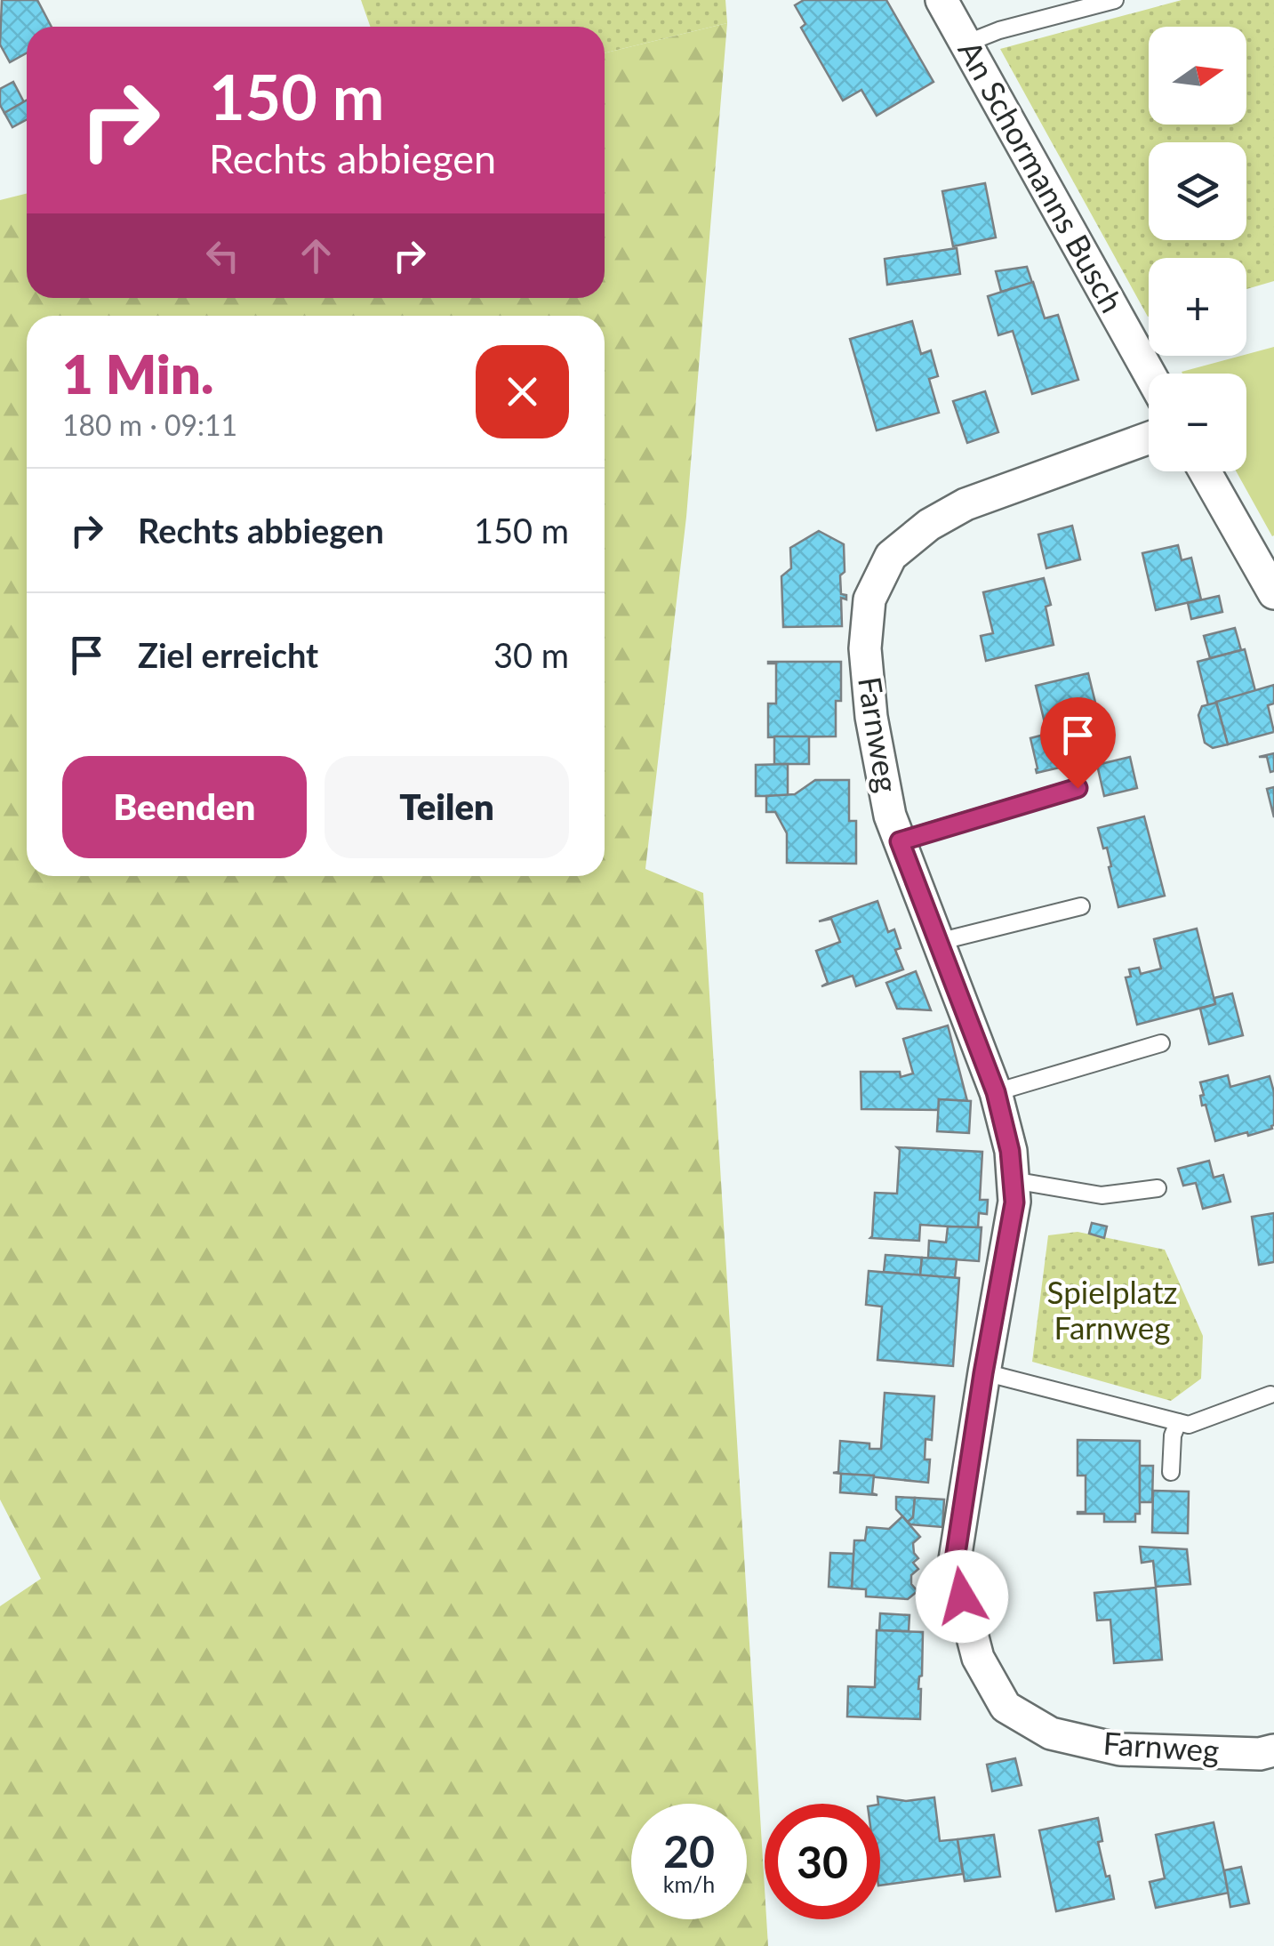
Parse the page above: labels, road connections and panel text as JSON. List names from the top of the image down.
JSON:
{
  "streets": {
    "street": ["An Schormanns Busch", "Farnweg"]
  },
  "parks": ["Spielplatz Farnweg"],
  "north": "right",
  "page": {
    "map_buttons": ["+", "−"],
    "turn": ["150 m", "Rechts abbiegen"],
    "heading": ["1 Min.", "180 m · 09:11"],
    "list": [
      {
        "name": "Rechts abbiegen",
        "value": "150 m"
      },
      {
        "name": "Ziel erreicht",
        "value": "30 m"
      }
    ],
    "buttons": ["Beenden", "Teilen"],
    "speed": "20 km/h",
    "limit": "30"
  }
}
